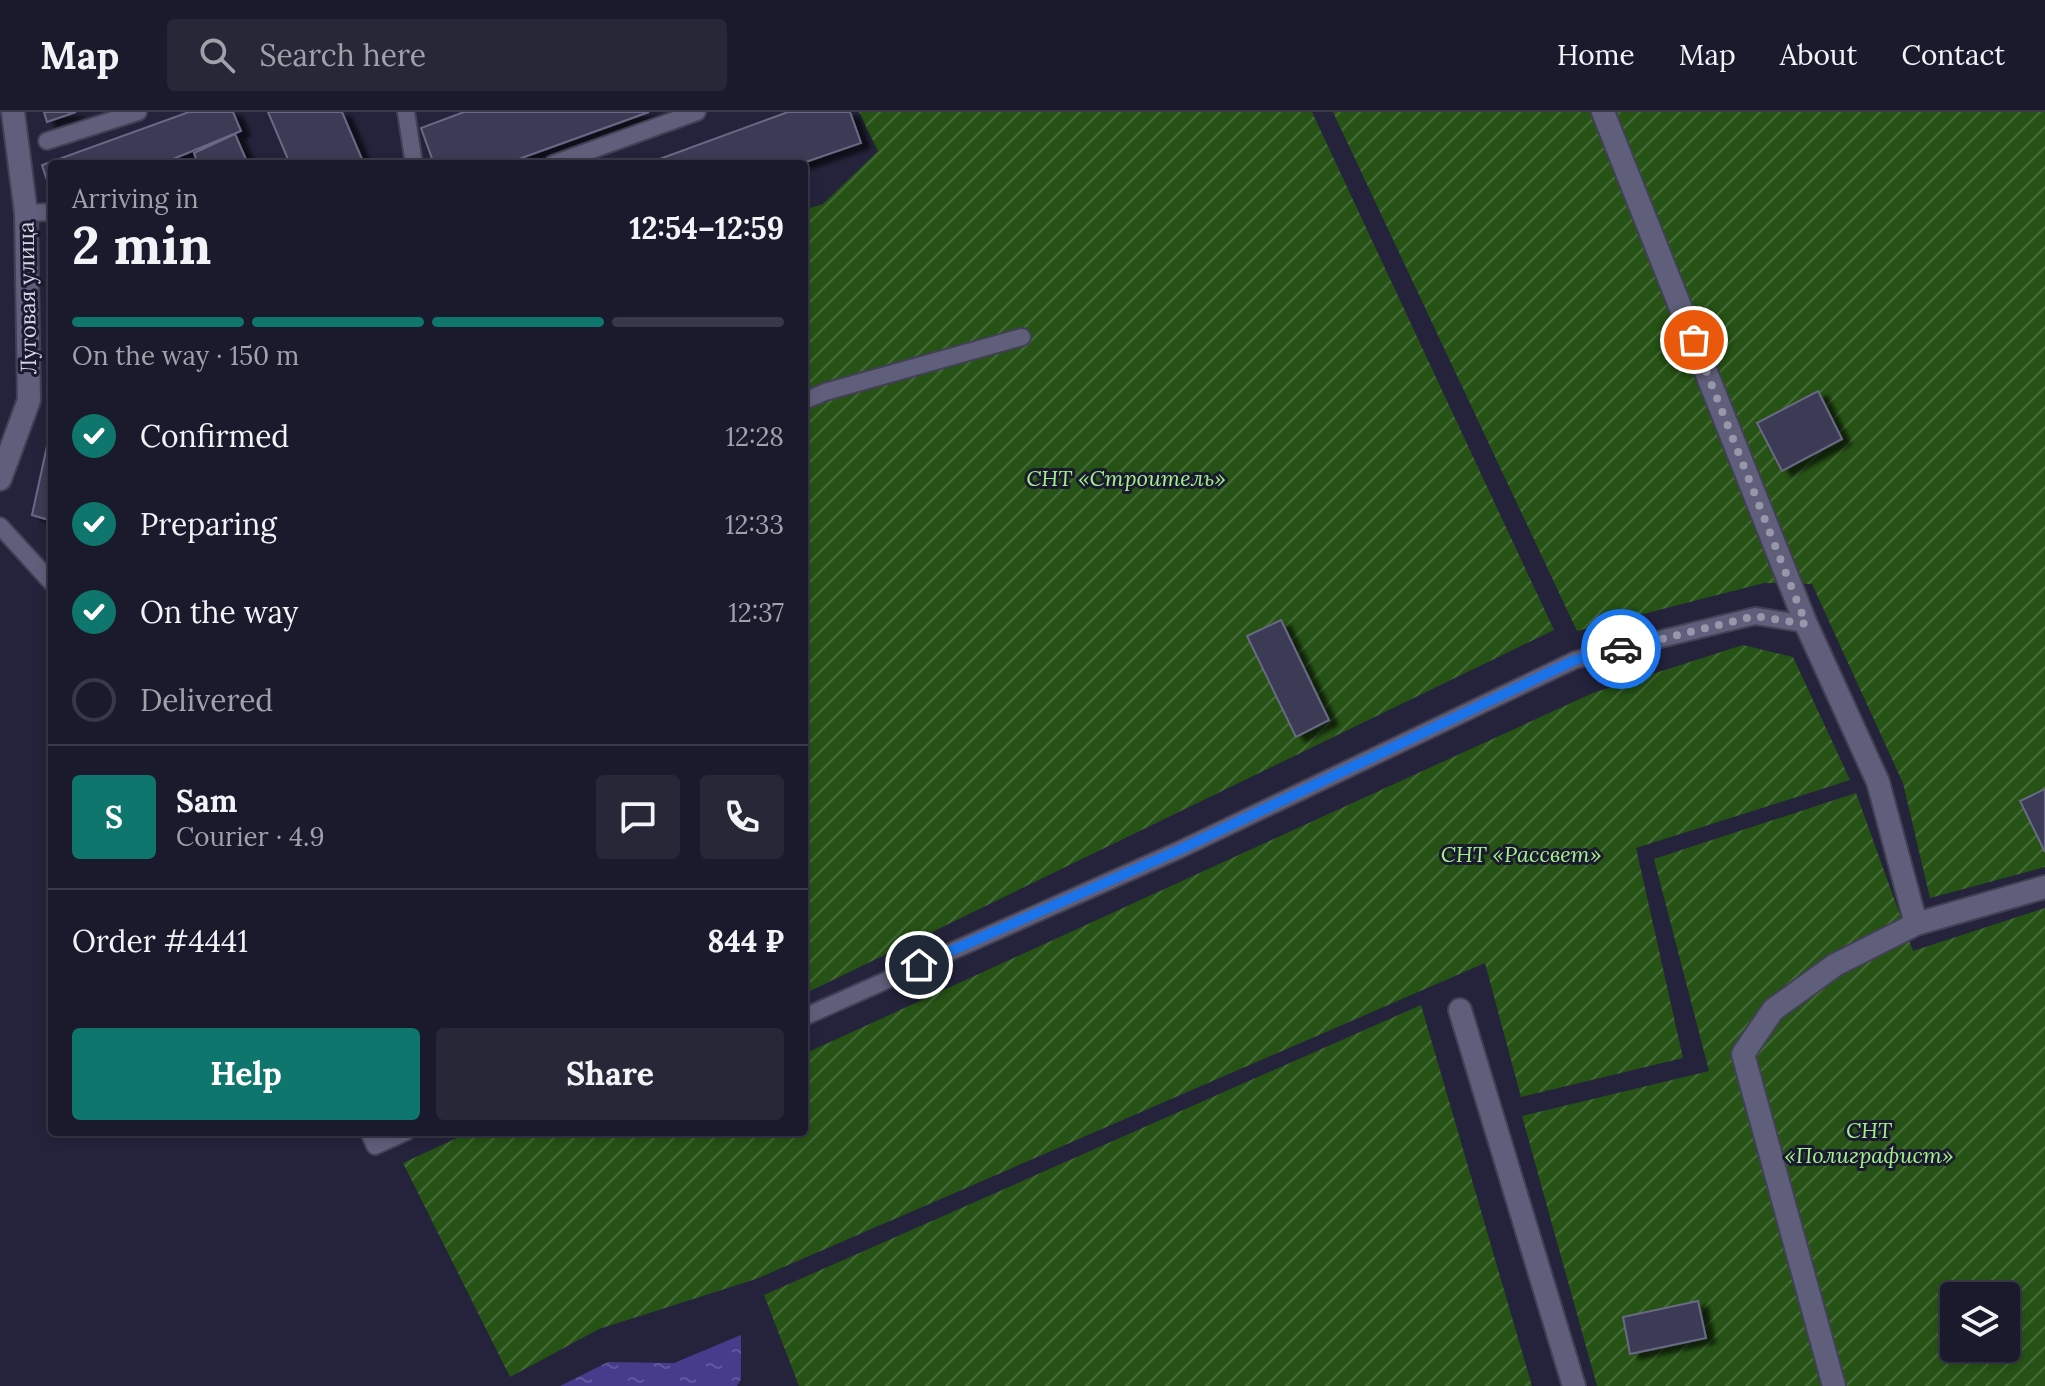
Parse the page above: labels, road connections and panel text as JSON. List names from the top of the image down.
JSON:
{
  "streets": {
    "street": ["Луговая улица"]
  },
  "parks": ["СНТ «Строитель»", "СНТ «Рассвет»", "СНТ «Полиграфист»"],
  "page": {
    "header": "Map",
    "search": "Search here",
    "nav": [
      "Home",
      "Map",
      "About",
      "Contact"
    ],
    "heading": ["2 min", "Arriving in", "12:54–12:59"],
    "panel": [
      "Sam",
      "Courier · 4.9",
      "Order #4441",
      "844 ₽"
    ],
    "bar": "On the way · 150 m",
    "list": [
      ["Confirmed", "12:28"],
      ["Preparing", "12:33"],
      ["On the way", "12:37"],
      "Delivered"
    ],
    "round": "S",
    "buttons": ["Help", "Share"]
  }
}
